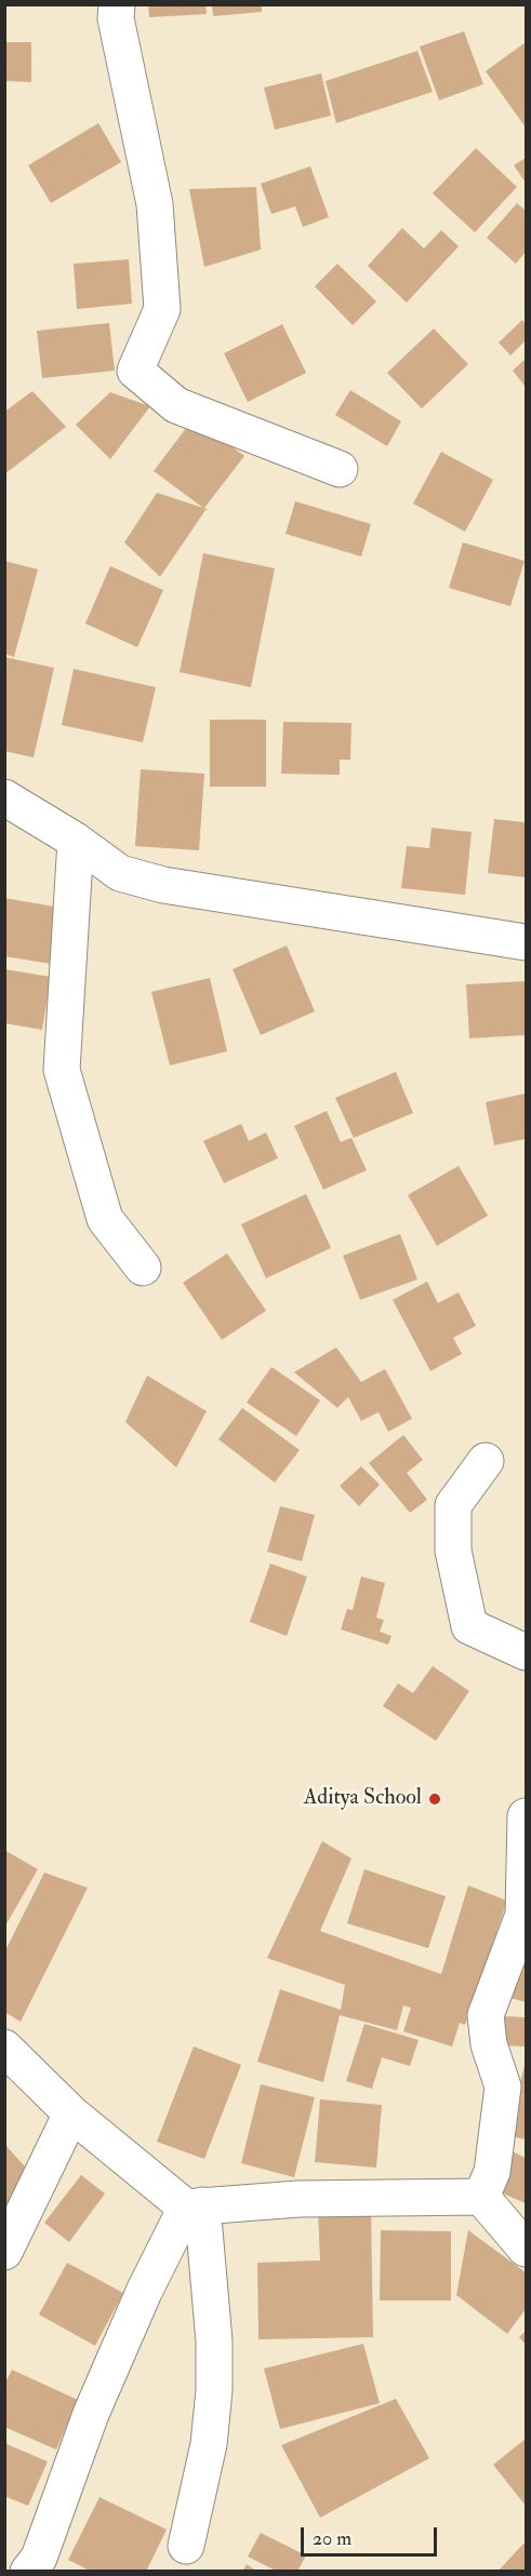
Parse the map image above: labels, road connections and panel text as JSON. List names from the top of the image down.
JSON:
{
  "places": ["Aditya School"],
  "scale_bar": "20 m"
}
